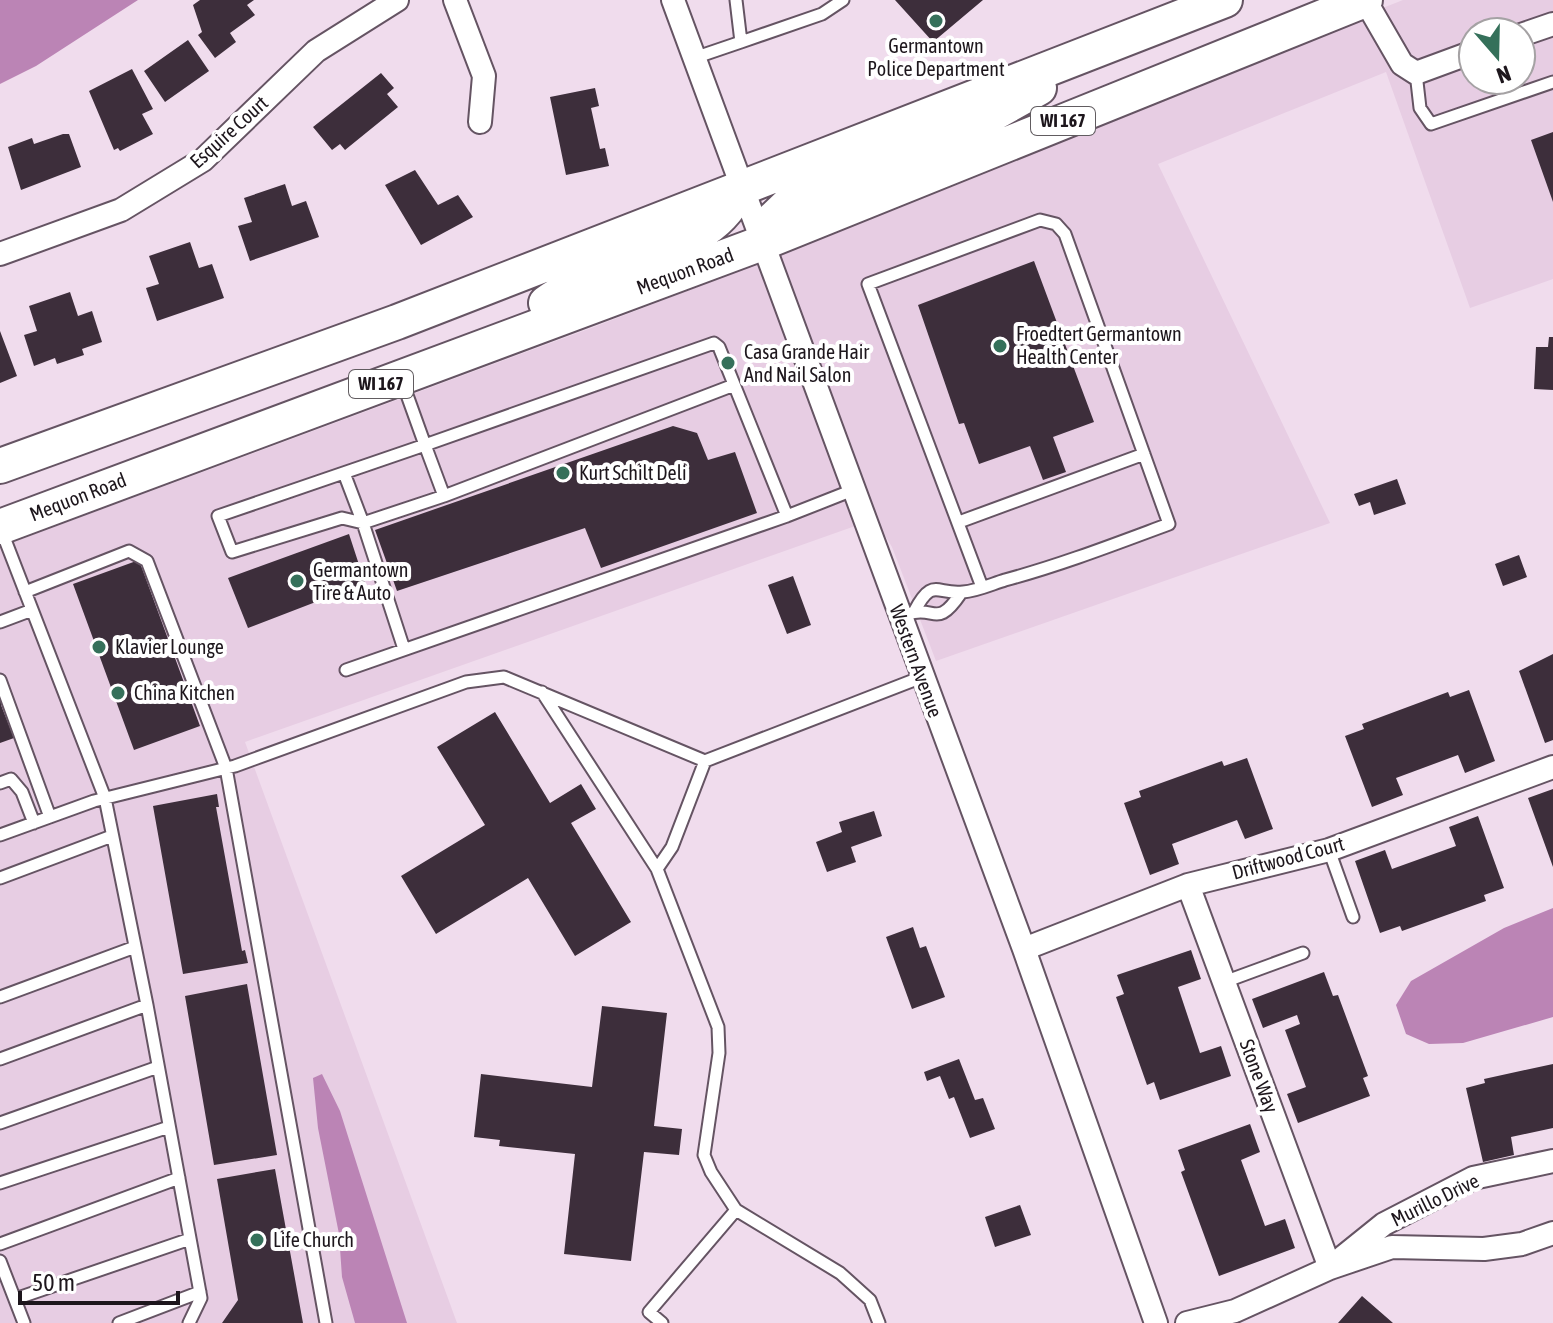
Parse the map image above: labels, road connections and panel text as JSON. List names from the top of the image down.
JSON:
{
  "streets": {
    "main road": ["WI 167", "Mequon Road"],
    "street": [
      "Esquire Court",
      "Western Avenue",
      "Driftwood Court",
      "Stone Way",
      "Murillo Drive"
    ]
  },
  "crossings": [
    ["WI 167", "Western Avenue"],
    ["Mequon Road", "Western Avenue"],
    ["Western Avenue", "Driftwood Court"],
    ["Driftwood Court", "Stone Way"],
    ["Stone Way", "Murillo Drive"]
  ],
  "places": [
    "Germantown Police Department",
    "Froedtert Germantown Health Center",
    "Casa Grande Hair And Nail Salon",
    "Kurt Schilt Deli",
    "Germantown Tire & Auto",
    "Klavier Lounge",
    "China Kitchen",
    "Life Church"
  ],
  "scale_bar": "50 m",
  "north": "bottom"
}
